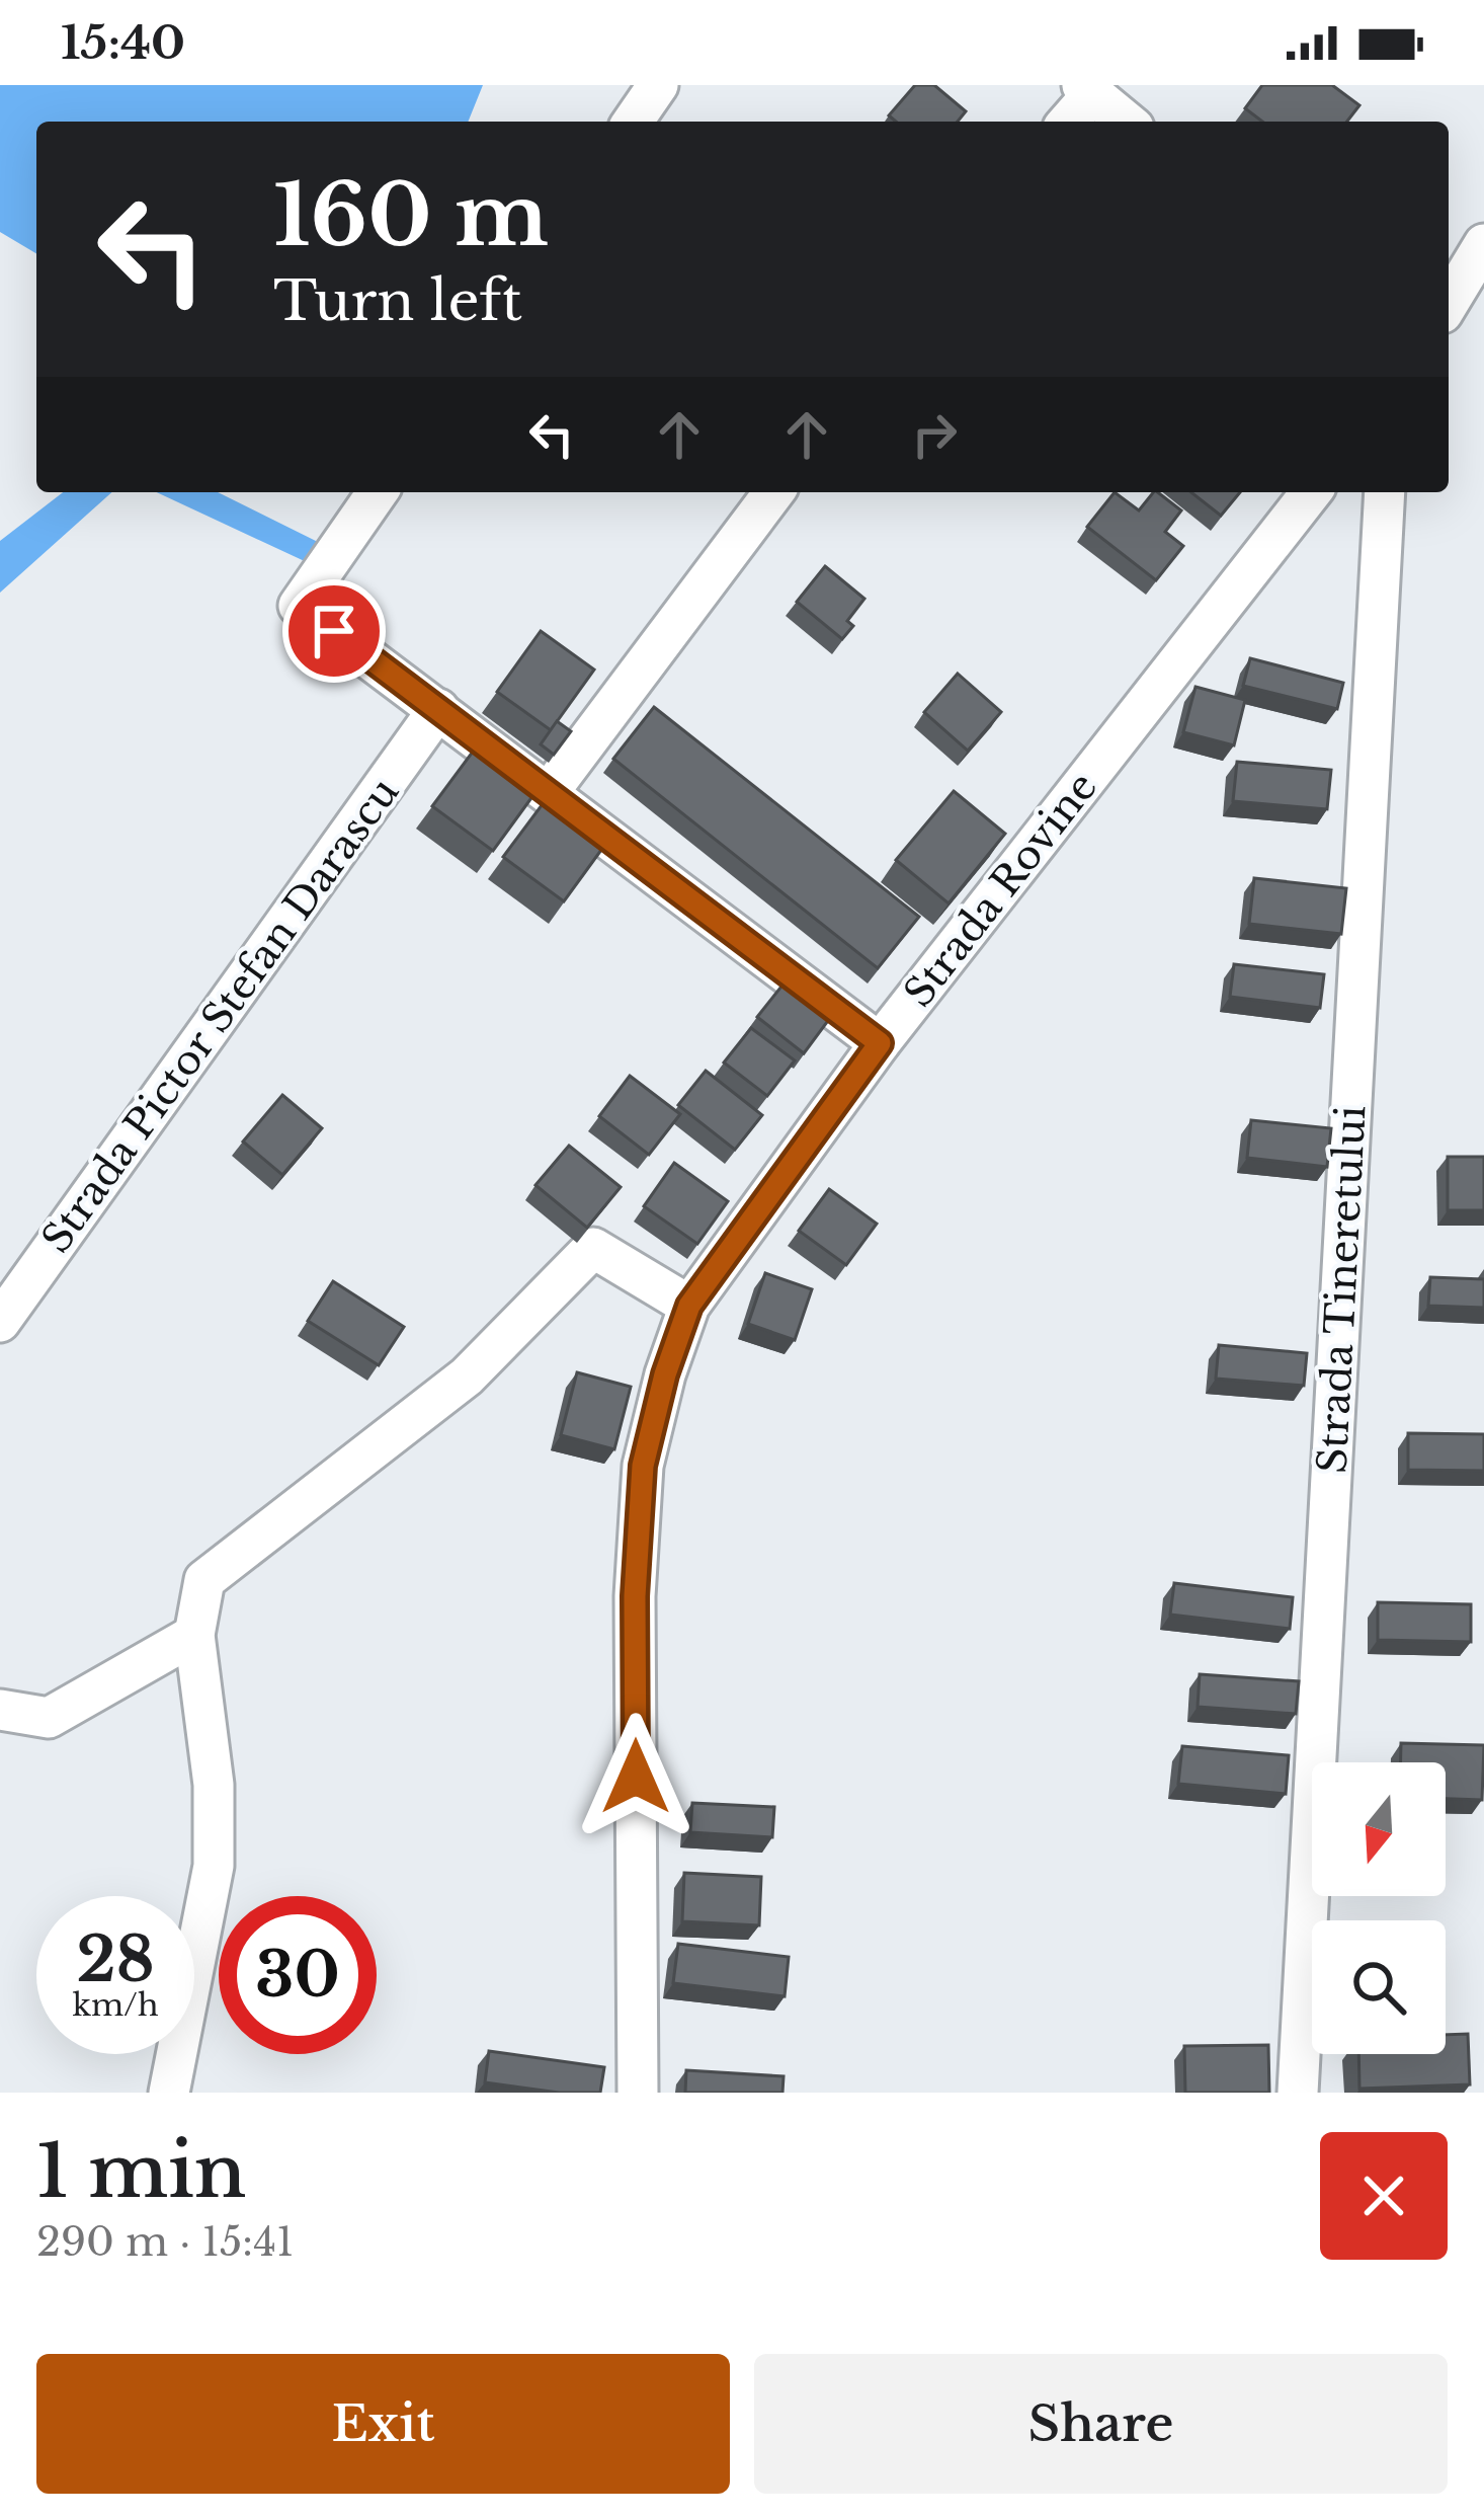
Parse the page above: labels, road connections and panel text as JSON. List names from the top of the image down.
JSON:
{
  "streets": {
    "street": ["Strada Rovine", "Strada Pictor Stefan Darascu", "Strada Tineretului"]
  },
  "north": "bottom",
  "page": {
    "status": "15:40",
    "turn": ["160 m", "Turn left"],
    "speed": "28 km/h",
    "limit": "30",
    "heading": ["1 min", "290 m · 15:41"],
    "buttons": ["Exit", "Share"]
  }
}
